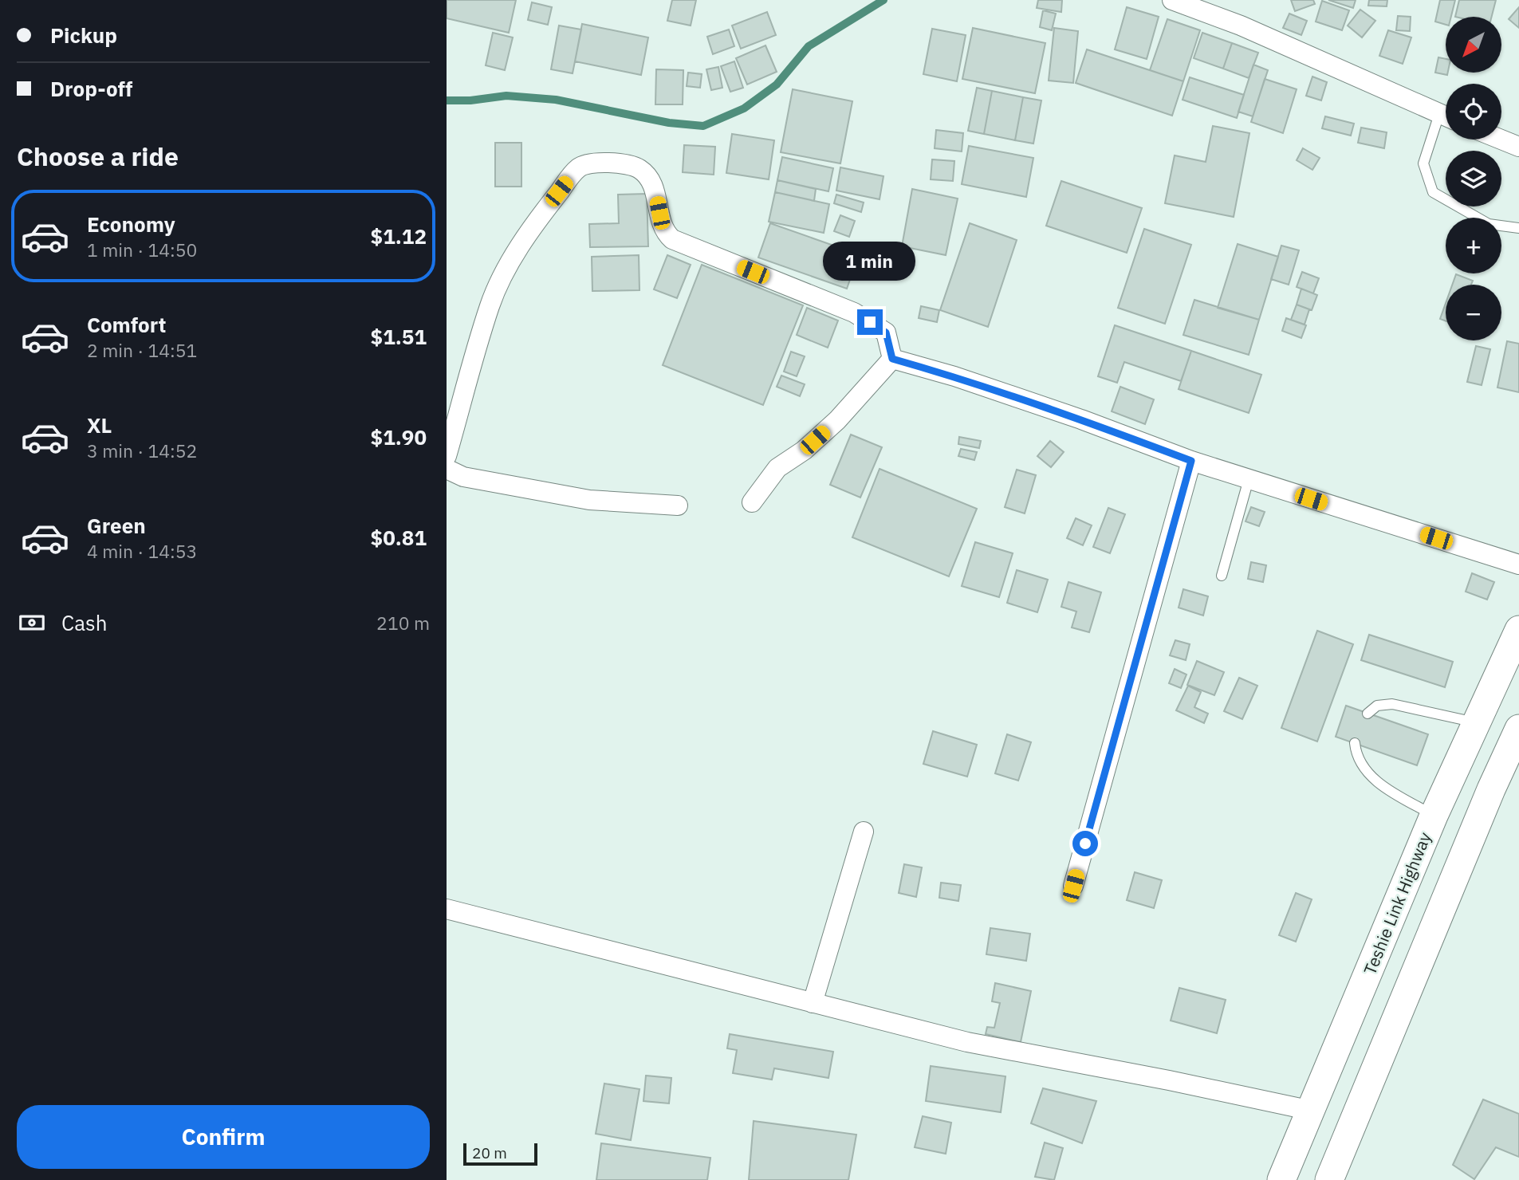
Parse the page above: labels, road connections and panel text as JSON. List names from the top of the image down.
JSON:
{
  "streets": {
    "main road": ["Teshie Link Highway"]
  },
  "scale_bar": "20 m",
  "north": "bottom left",
  "page": {
    "banner": ["Pickup", "Drop-off"],
    "map_buttons": ["+", "−"],
    "heading": "Choose a ride",
    "list": [
      {
        "name": "Economy",
        "note": "1 min · 14:50",
        "value": "$1.12"
      },
      {
        "name": "Comfort",
        "note": "2 min · 14:51",
        "value": "$1.51"
      },
      {
        "name": "XL",
        "note": "3 min · 14:52",
        "value": "$1.90"
      },
      {
        "name": "Green",
        "note": "4 min · 14:53",
        "value": "$0.81"
      }
    ],
    "bubble": "1 min",
    "pay": ["Cash", "210 m"],
    "buttons": "Confirm",
    "scale": "20 m"
  }
}
